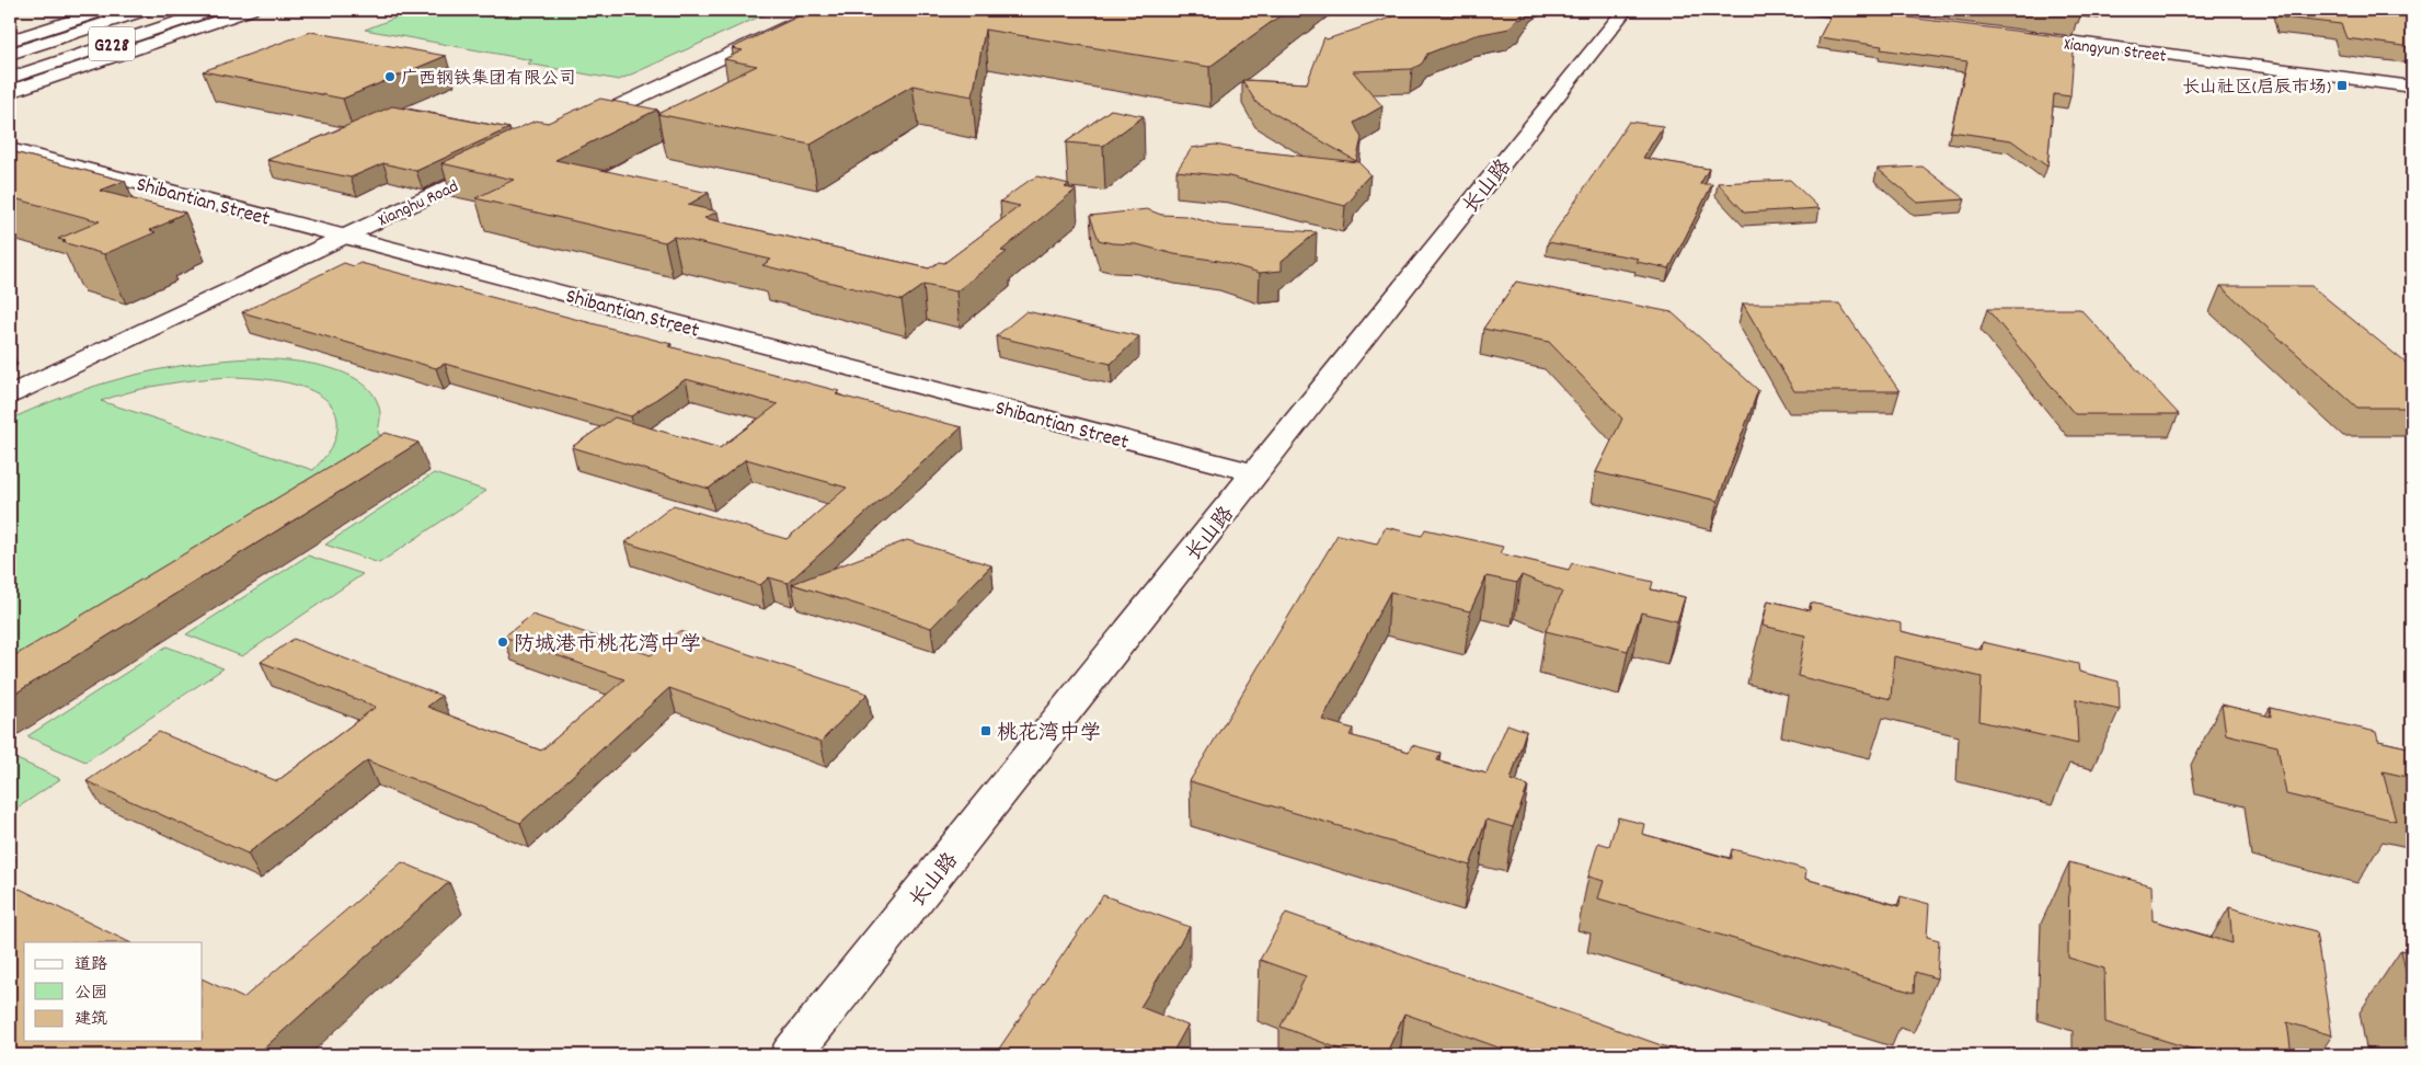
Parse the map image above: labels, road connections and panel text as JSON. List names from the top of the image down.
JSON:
{
  "streets": {
    "main road": [
      "G228",
      "Xiangyun Street",
      "长山路",
      "Shibantian Street",
      "Xianghu Road"
    ]
  },
  "crossings": [
    ["长山路", "Shibantian Street"],
    ["Shibantian Street", "Xianghu Road"]
  ],
  "places": {
    "other": ["广西钢铁集团有限公司", "防城港市桃花湾中学"],
    "transit": ["长山社区(启辰市场)", "桃花湾中学"]
  },
  "legend": ["道路", "公园", "建筑"]
}
